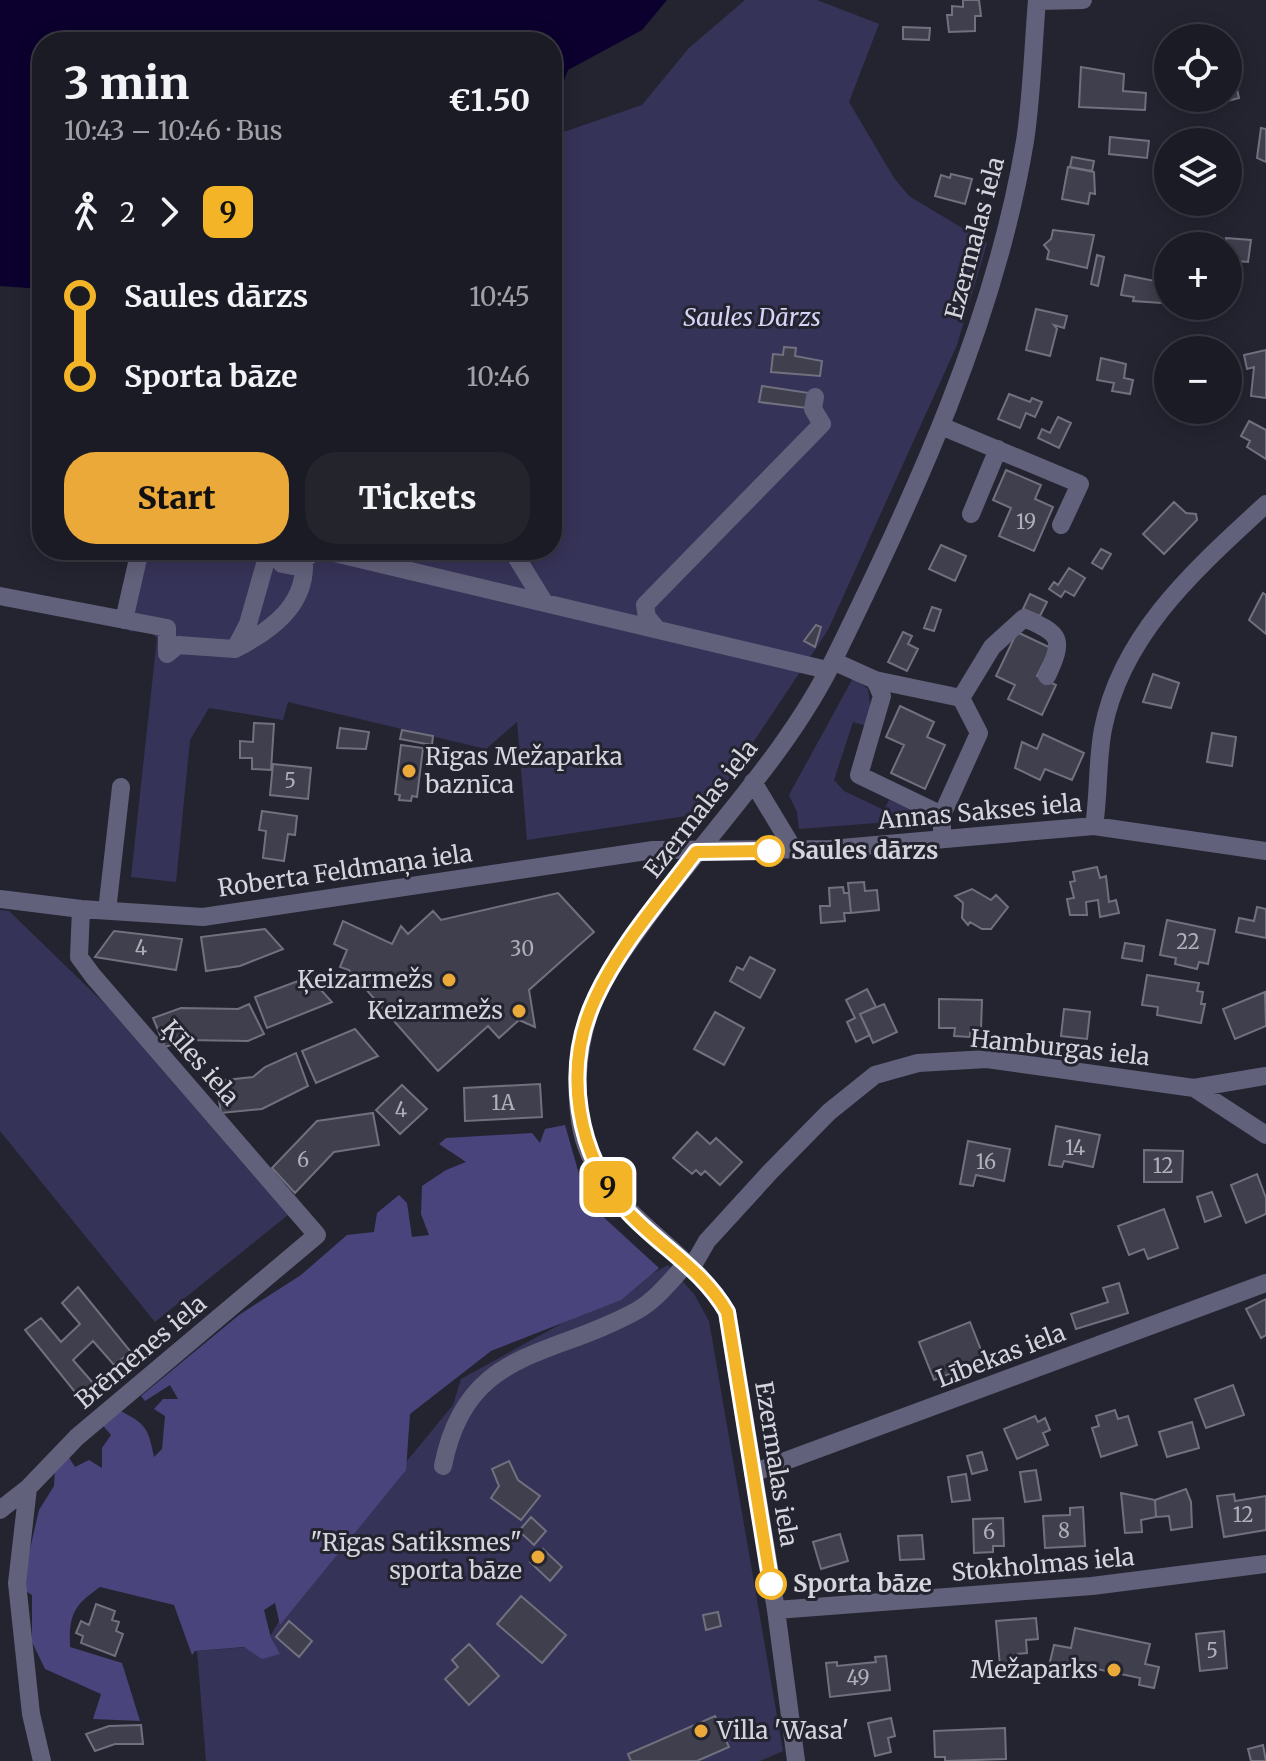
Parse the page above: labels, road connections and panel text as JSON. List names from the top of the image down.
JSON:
{
  "streets": {
    "street": [
      "Ezermalas iela",
      "Annas Sakses iela",
      "Roberta Feldmaņa iela",
      "Hamburgas iela",
      "Ķīles iela",
      "Brēmenes iela",
      "Lībekas iela",
      "Stokholmas iela"
    ]
  },
  "crossings": [
    ["Ezermalas iela", "Annas Sakses iela"],
    ["Ezermalas iela", "Roberta Feldmaņa iela"],
    ["Ezermalas iela", "Hamburgas iela"],
    ["Ezermalas iela", "Lībekas iela"],
    ["Ezermalas iela", "Stokholmas iela"],
    ["Annas Sakses iela", "Roberta Feldmaņa iela"],
    ["Roberta Feldmaņa iela", "Ķīles iela"],
    ["Ķīles iela", "Brēmenes iela"]
  ],
  "parks": ["Saules Dārzs"],
  "places": [
    "Rīgas Mežaparka baznīca",
    "Saules dārzs",
    "Ķeizarmežs",
    "Keizarmežs",
    "\"Rīgas Satiksmes\" sporta bāze",
    "Sporta bāze",
    "Mežaparks",
    "Villa 'Wasa'"
  ],
  "lines": ["bus line 9"],
  "house_numbers": [
    "19",
    "5",
    "22",
    "4",
    "30",
    "1A",
    "4",
    "14",
    "6",
    "16",
    "12",
    "12",
    "8",
    "6",
    "5",
    "49"
  ],
  "page": {
    "on_map": "9",
    "map_buttons": ["+", "−"],
    "heading": ["3 min", "10:43 – 10:46 · Bus", "€1.50"],
    "legs": ["2", "9"],
    "list": [
      {
        "name": "Saules dārzs",
        "value": "10:45"
      },
      {
        "name": "Sporta bāze",
        "value": "10:46"
      }
    ],
    "buttons": ["Start", "Tickets"]
  }
}
